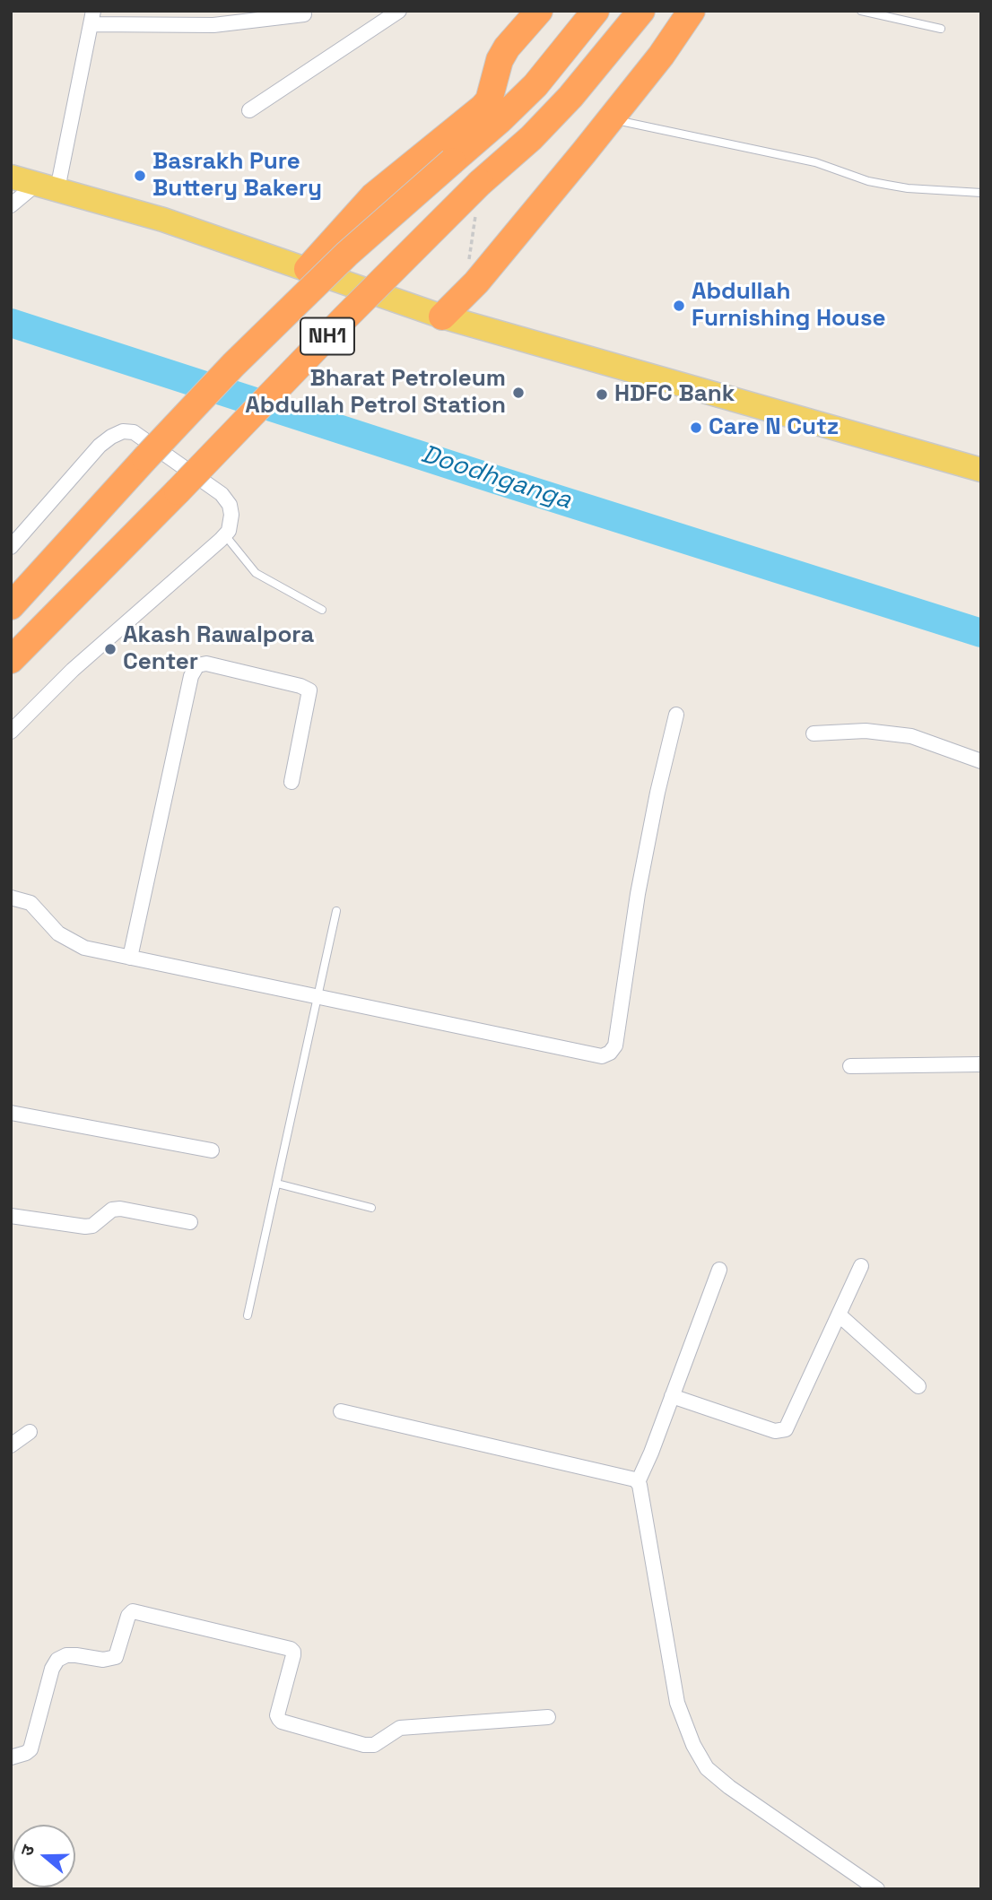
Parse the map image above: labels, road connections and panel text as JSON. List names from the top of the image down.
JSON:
{
  "streets": {
    "highway": ["NH1"]
  },
  "water": ["Doodhganga"],
  "places": [
    "Basrakh Pure Buttery Bakery",
    "Abdullah Furnishing House",
    "Bharat Petroleum Abdullah Petrol Station",
    "HDFC Bank",
    "Care N Cutz",
    "Akash Rawalpora Center"
  ],
  "north": "left"
}
